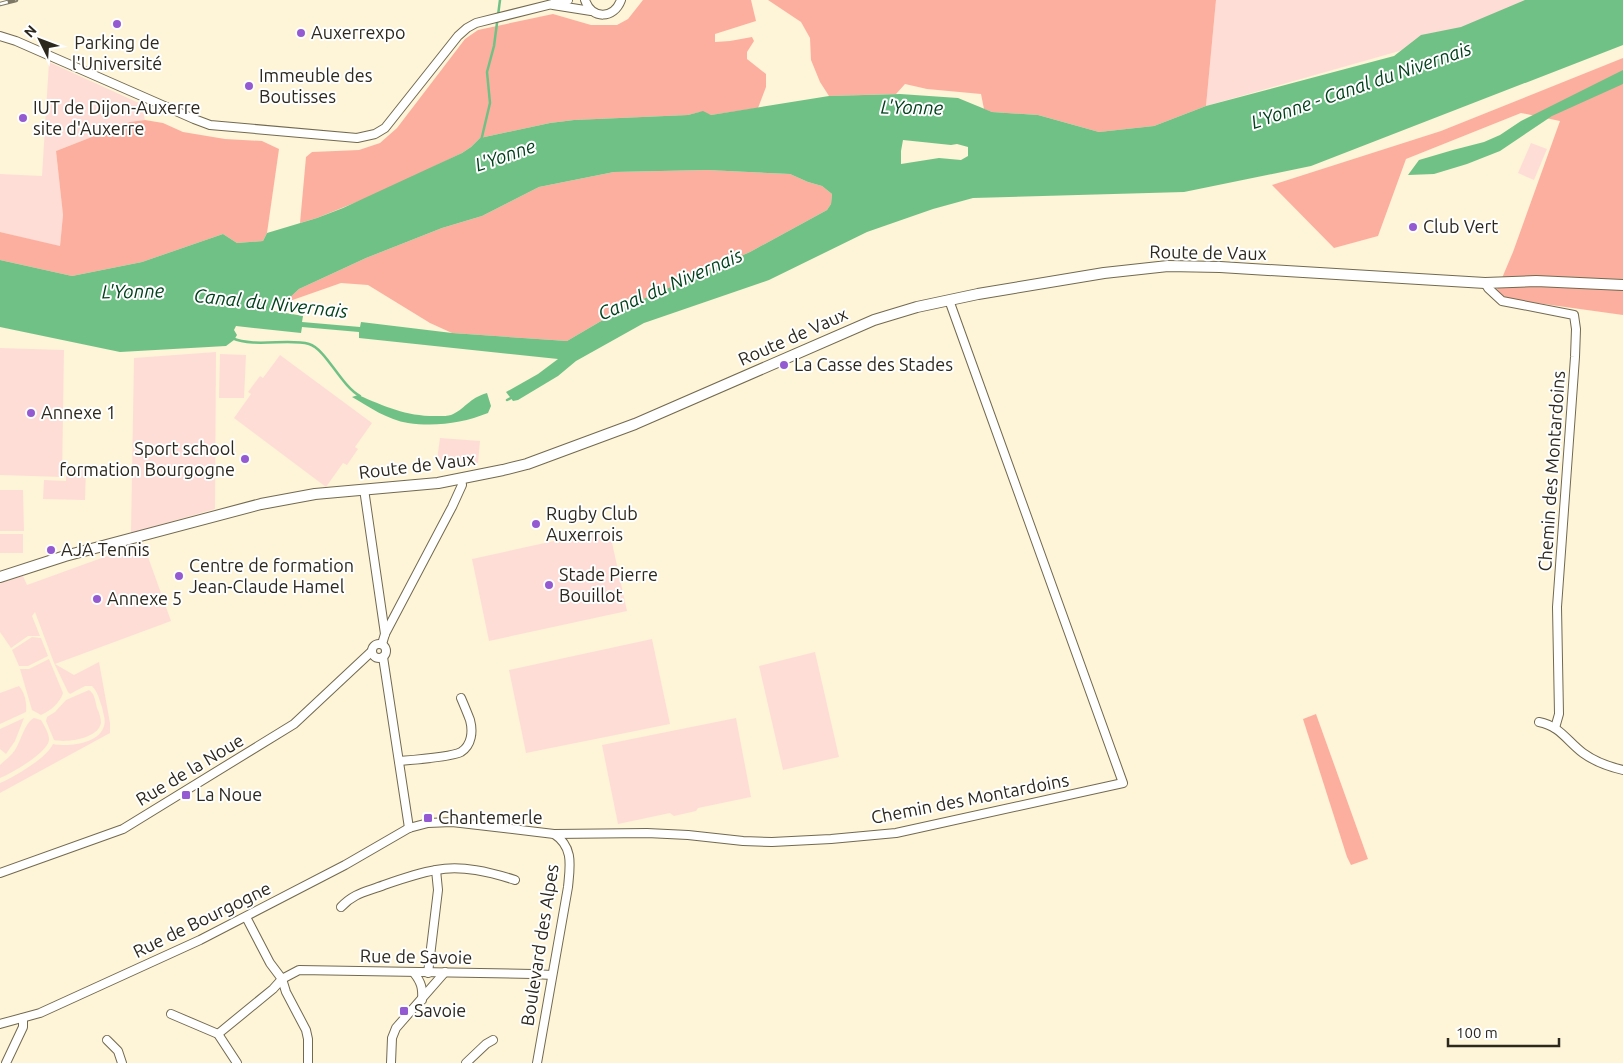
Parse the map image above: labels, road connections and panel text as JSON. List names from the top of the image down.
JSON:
{
  "streets": {
    "street": [
      "Route de Vaux",
      "Chemin des Montardoins",
      "Rue de la Noue",
      "Rue de Bourgogne",
      "Boulevard des Alpes",
      "Rue de Savoie"
    ]
  },
  "crossings": [
    ["Route de Vaux", "Chemin des Montardoins"],
    ["Chemin des Montardoins", "Boulevard des Alpes"],
    ["Boulevard des Alpes", "Rue de Savoie"]
  ],
  "water": ["L'Yonne - Canal du Nivernais", "L'Yonne", "Canal du Nivernais"],
  "places": {
    "other": [
      "Parking de l'Université",
      "Auxerrexpo",
      "Immeuble des Boutisses",
      "IUT de Dijon-Auxerre site d'Auxerre",
      "Club Vert",
      "La Casse des Stades",
      "Annexe 1",
      "Sport school formation Bourgogne",
      "Rugby Club Auxerrois",
      "AJA Tennis",
      "Centre de formation Jean-Claude Hamel",
      "Stade Pierre Bouillot",
      "Annexe 5"
    ],
    "transit": ["La Noue", "Chantemerle", "Savoie"]
  },
  "scale_bar": "100 m",
  "north": "top left"
}
